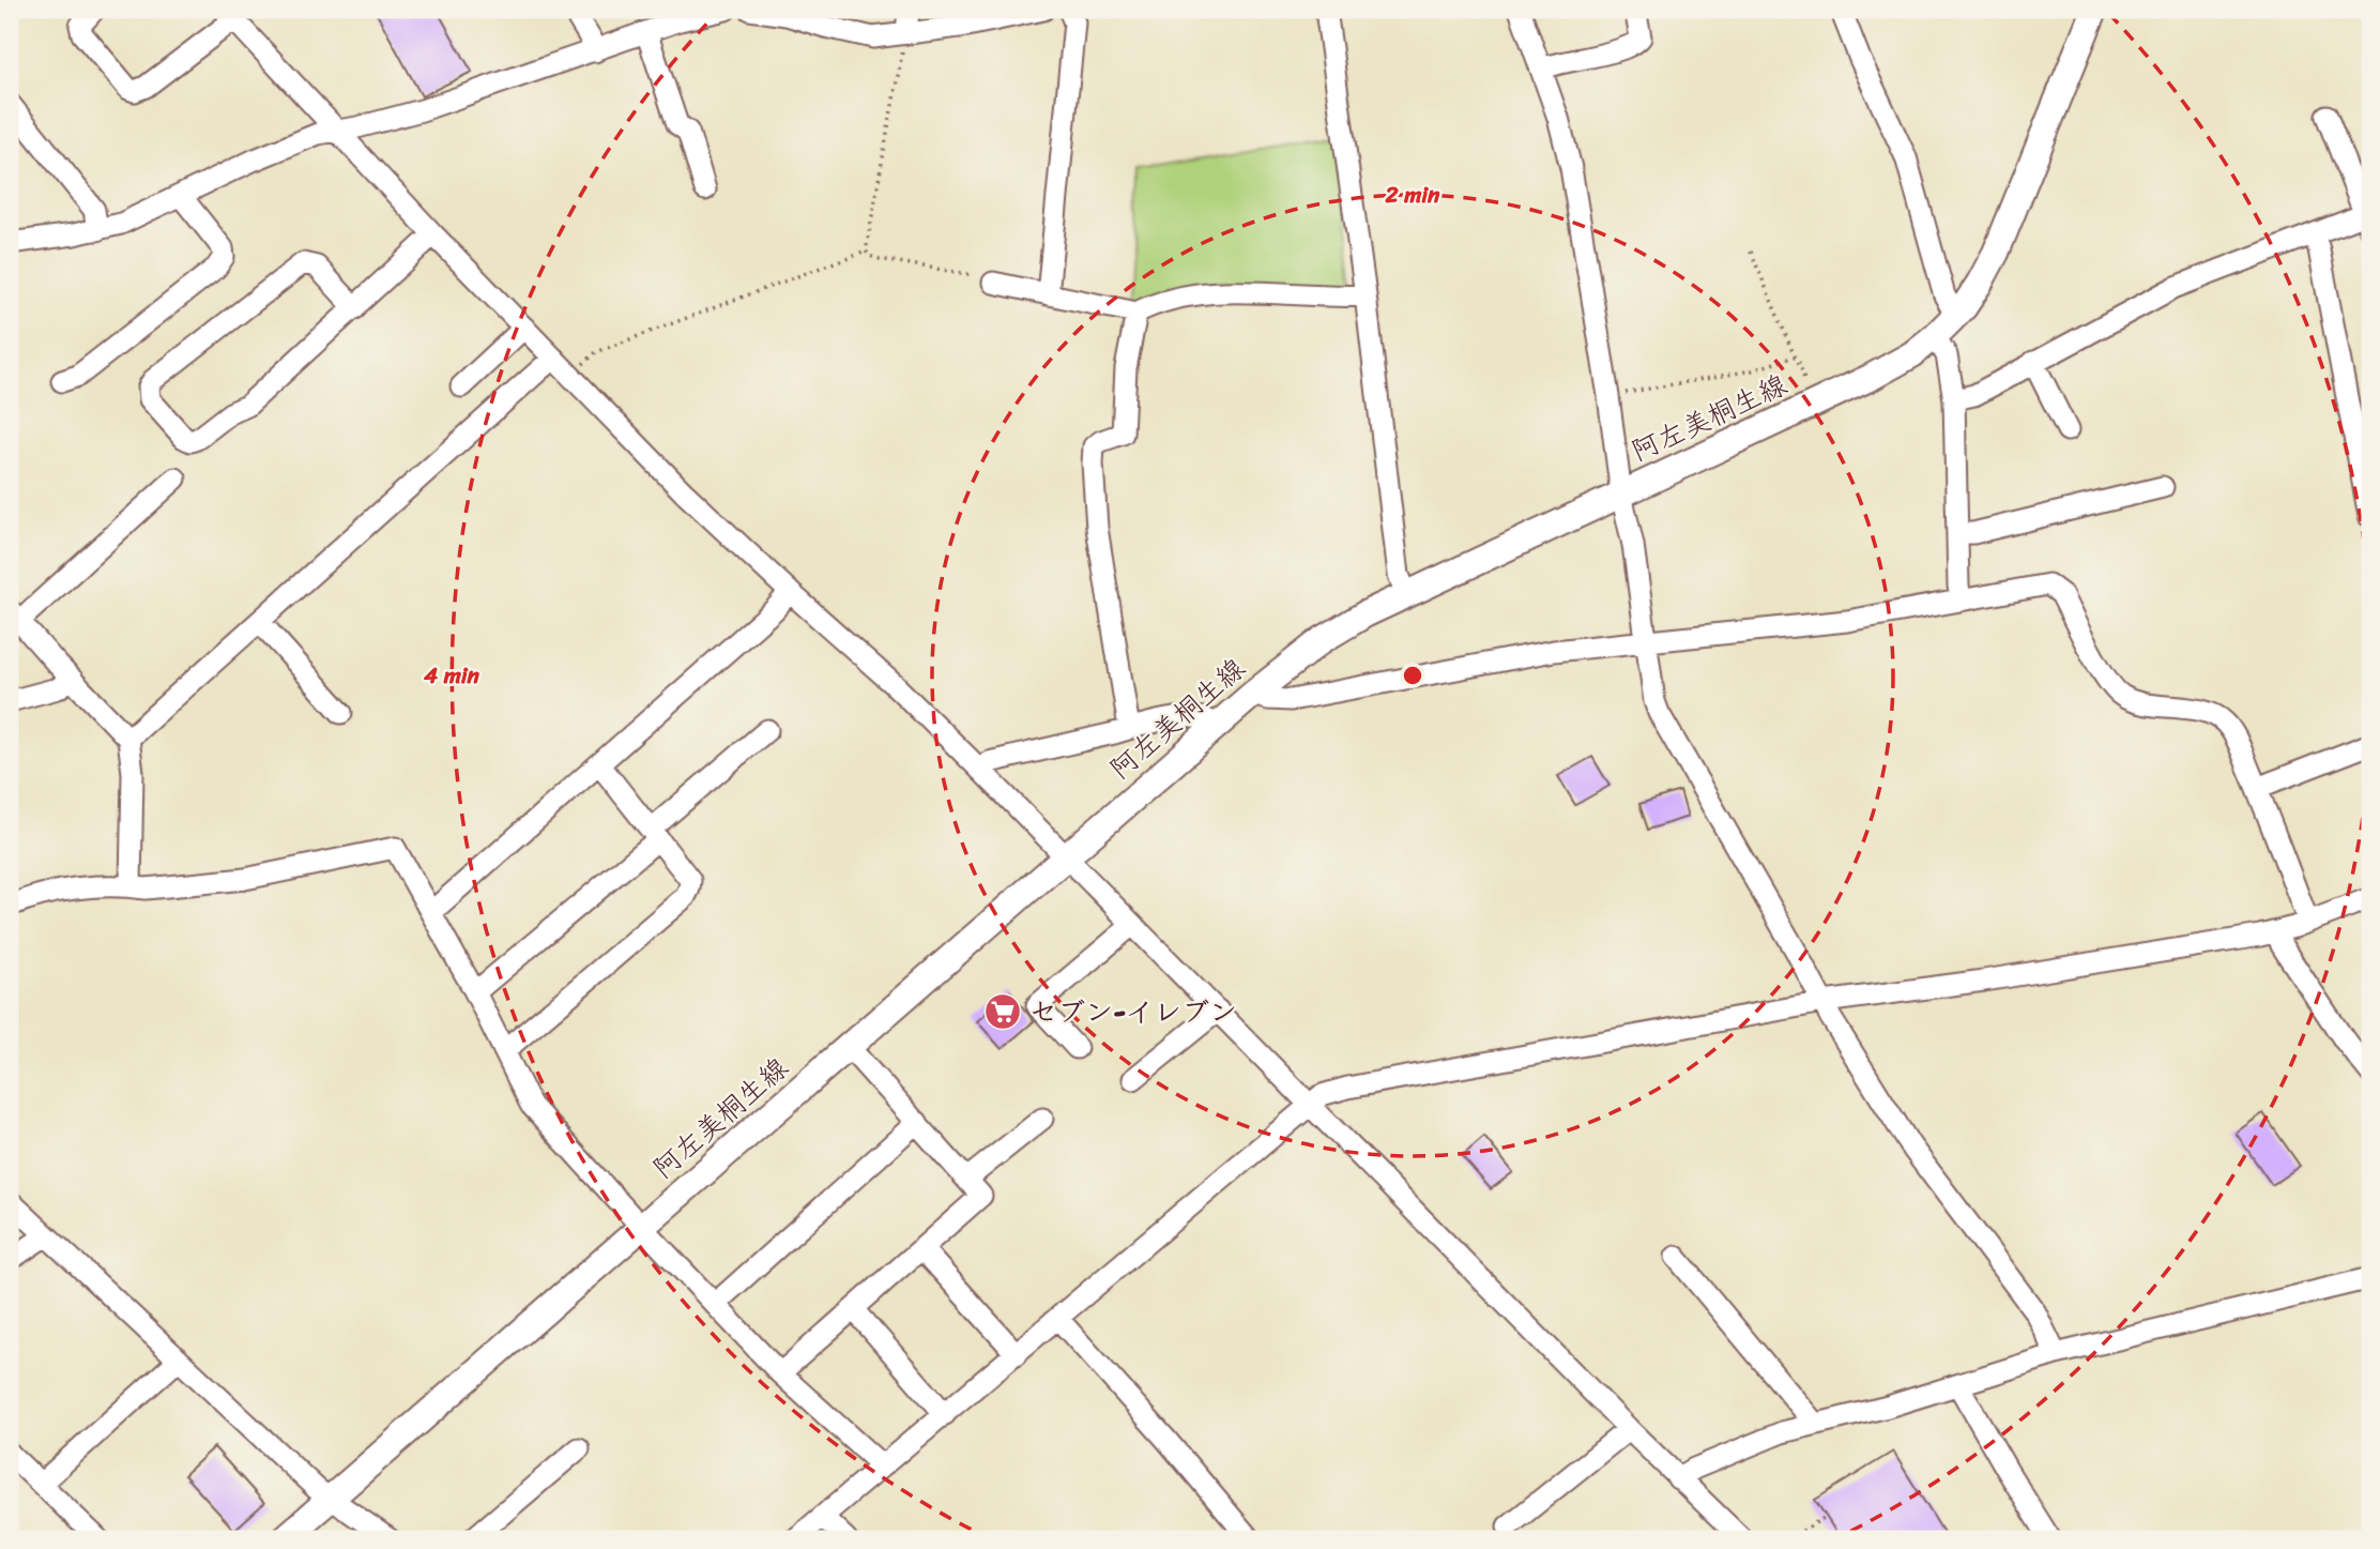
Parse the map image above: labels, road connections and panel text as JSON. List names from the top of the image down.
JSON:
{
  "streets": {
    "main road": ["阿左美桐生線"]
  },
  "places": {
    "supermarket": ["セブン-イレブン"]
  },
  "rings": ["2 min", "4 min"]
}
